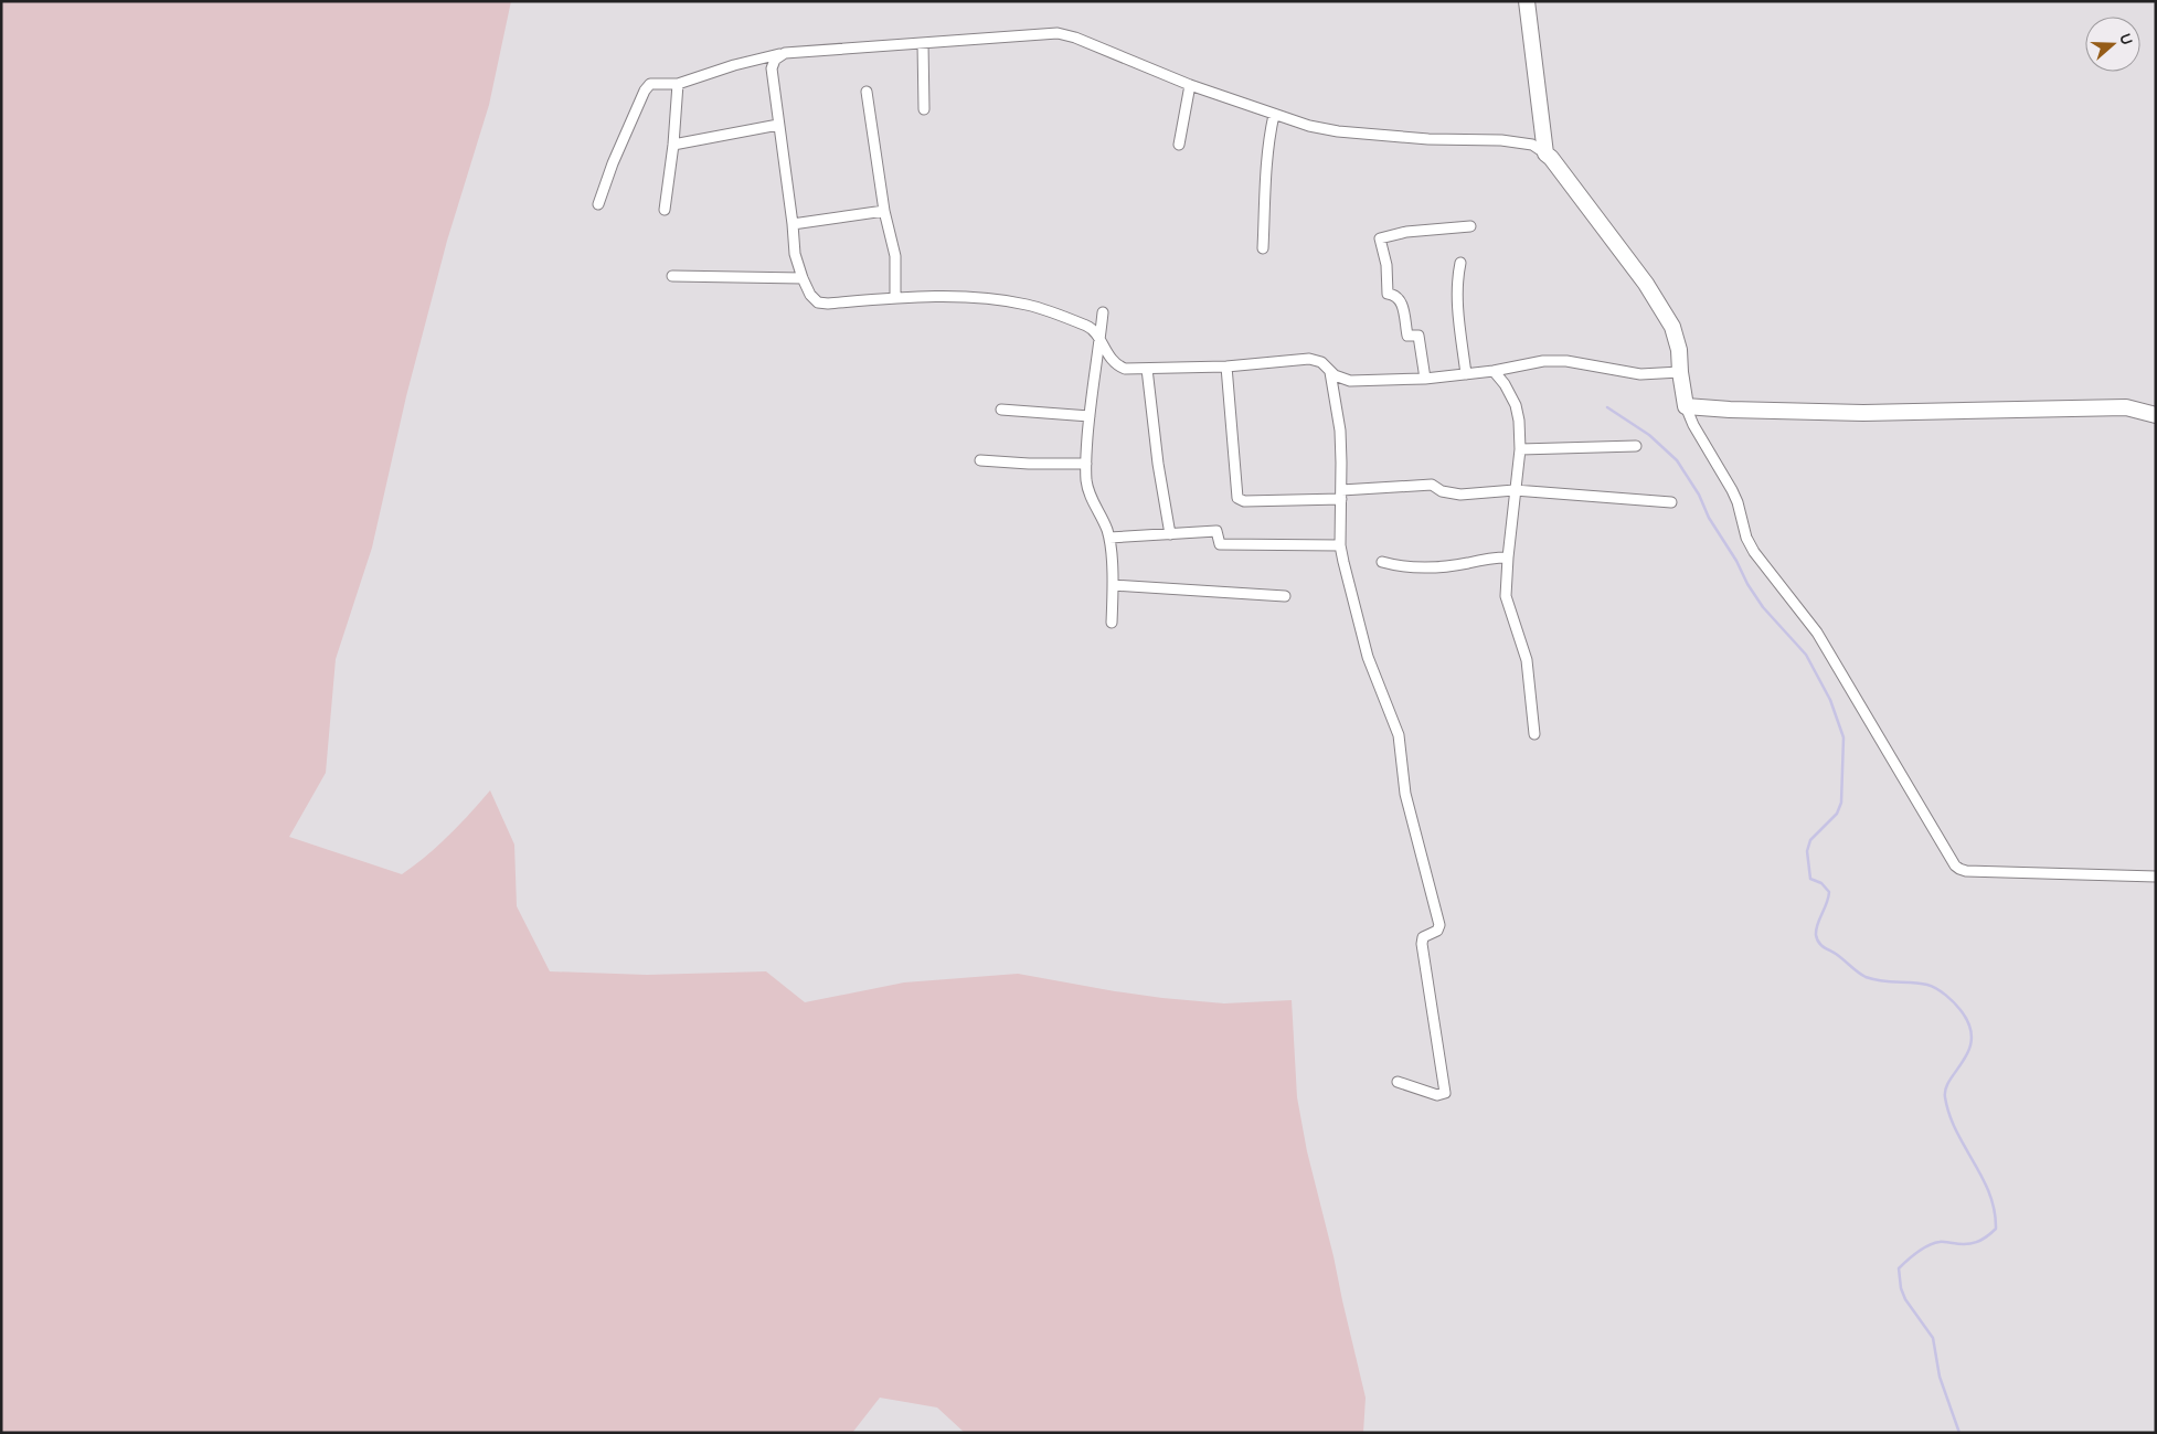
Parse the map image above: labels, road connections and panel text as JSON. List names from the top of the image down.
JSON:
{
  "north": "right"
}
